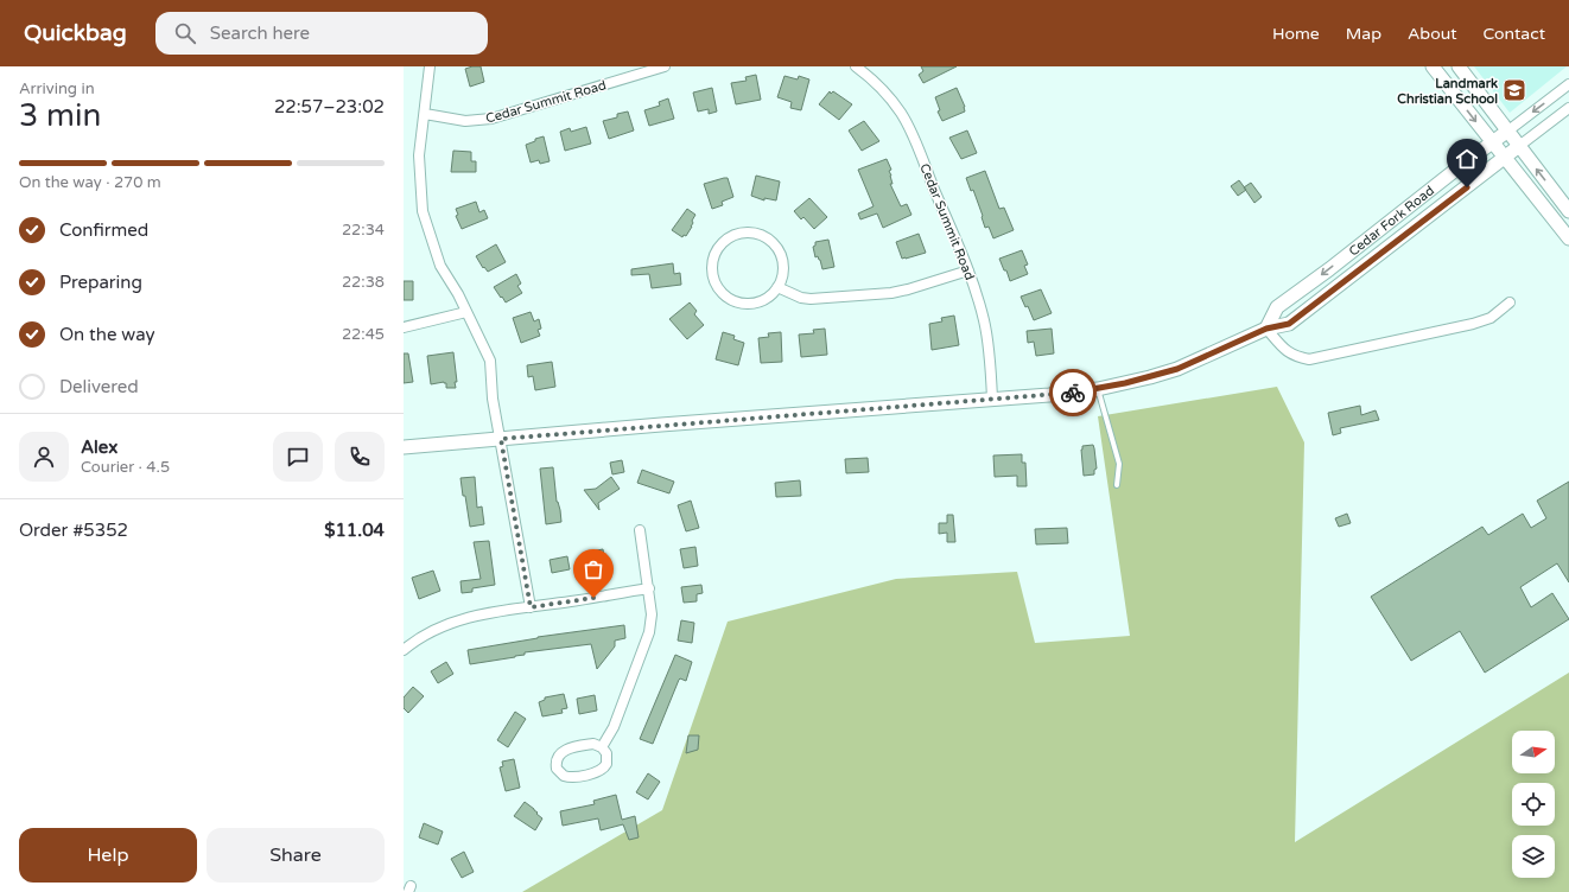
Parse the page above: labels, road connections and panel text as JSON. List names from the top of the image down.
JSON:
{
  "streets": {
    "street": ["Cedar Summit Road", "Cedar Fork Road"]
  },
  "crossings": [
    ["Cedar Summit Road", "Cedar Fork Road"]
  ],
  "places": {
    "school or university": ["Landmark Christian School"]
  },
  "north": "right",
  "page": {
    "header": "Quickbag",
    "search": "Search here",
    "nav": [
      "Home",
      "Map",
      "About",
      "Contact"
    ],
    "heading": ["3 min", "Arriving in", "22:57–23:02"],
    "panel": [
      "Alex",
      "Courier · 4.5",
      "Order #5352",
      "$11.04"
    ],
    "bar": "On the way · 270 m",
    "list": [
      ["Confirmed", "22:34"],
      ["Preparing", "22:38"],
      ["On the way", "22:45"],
      "Delivered"
    ],
    "buttons": ["Help", "Share"]
  }
}
